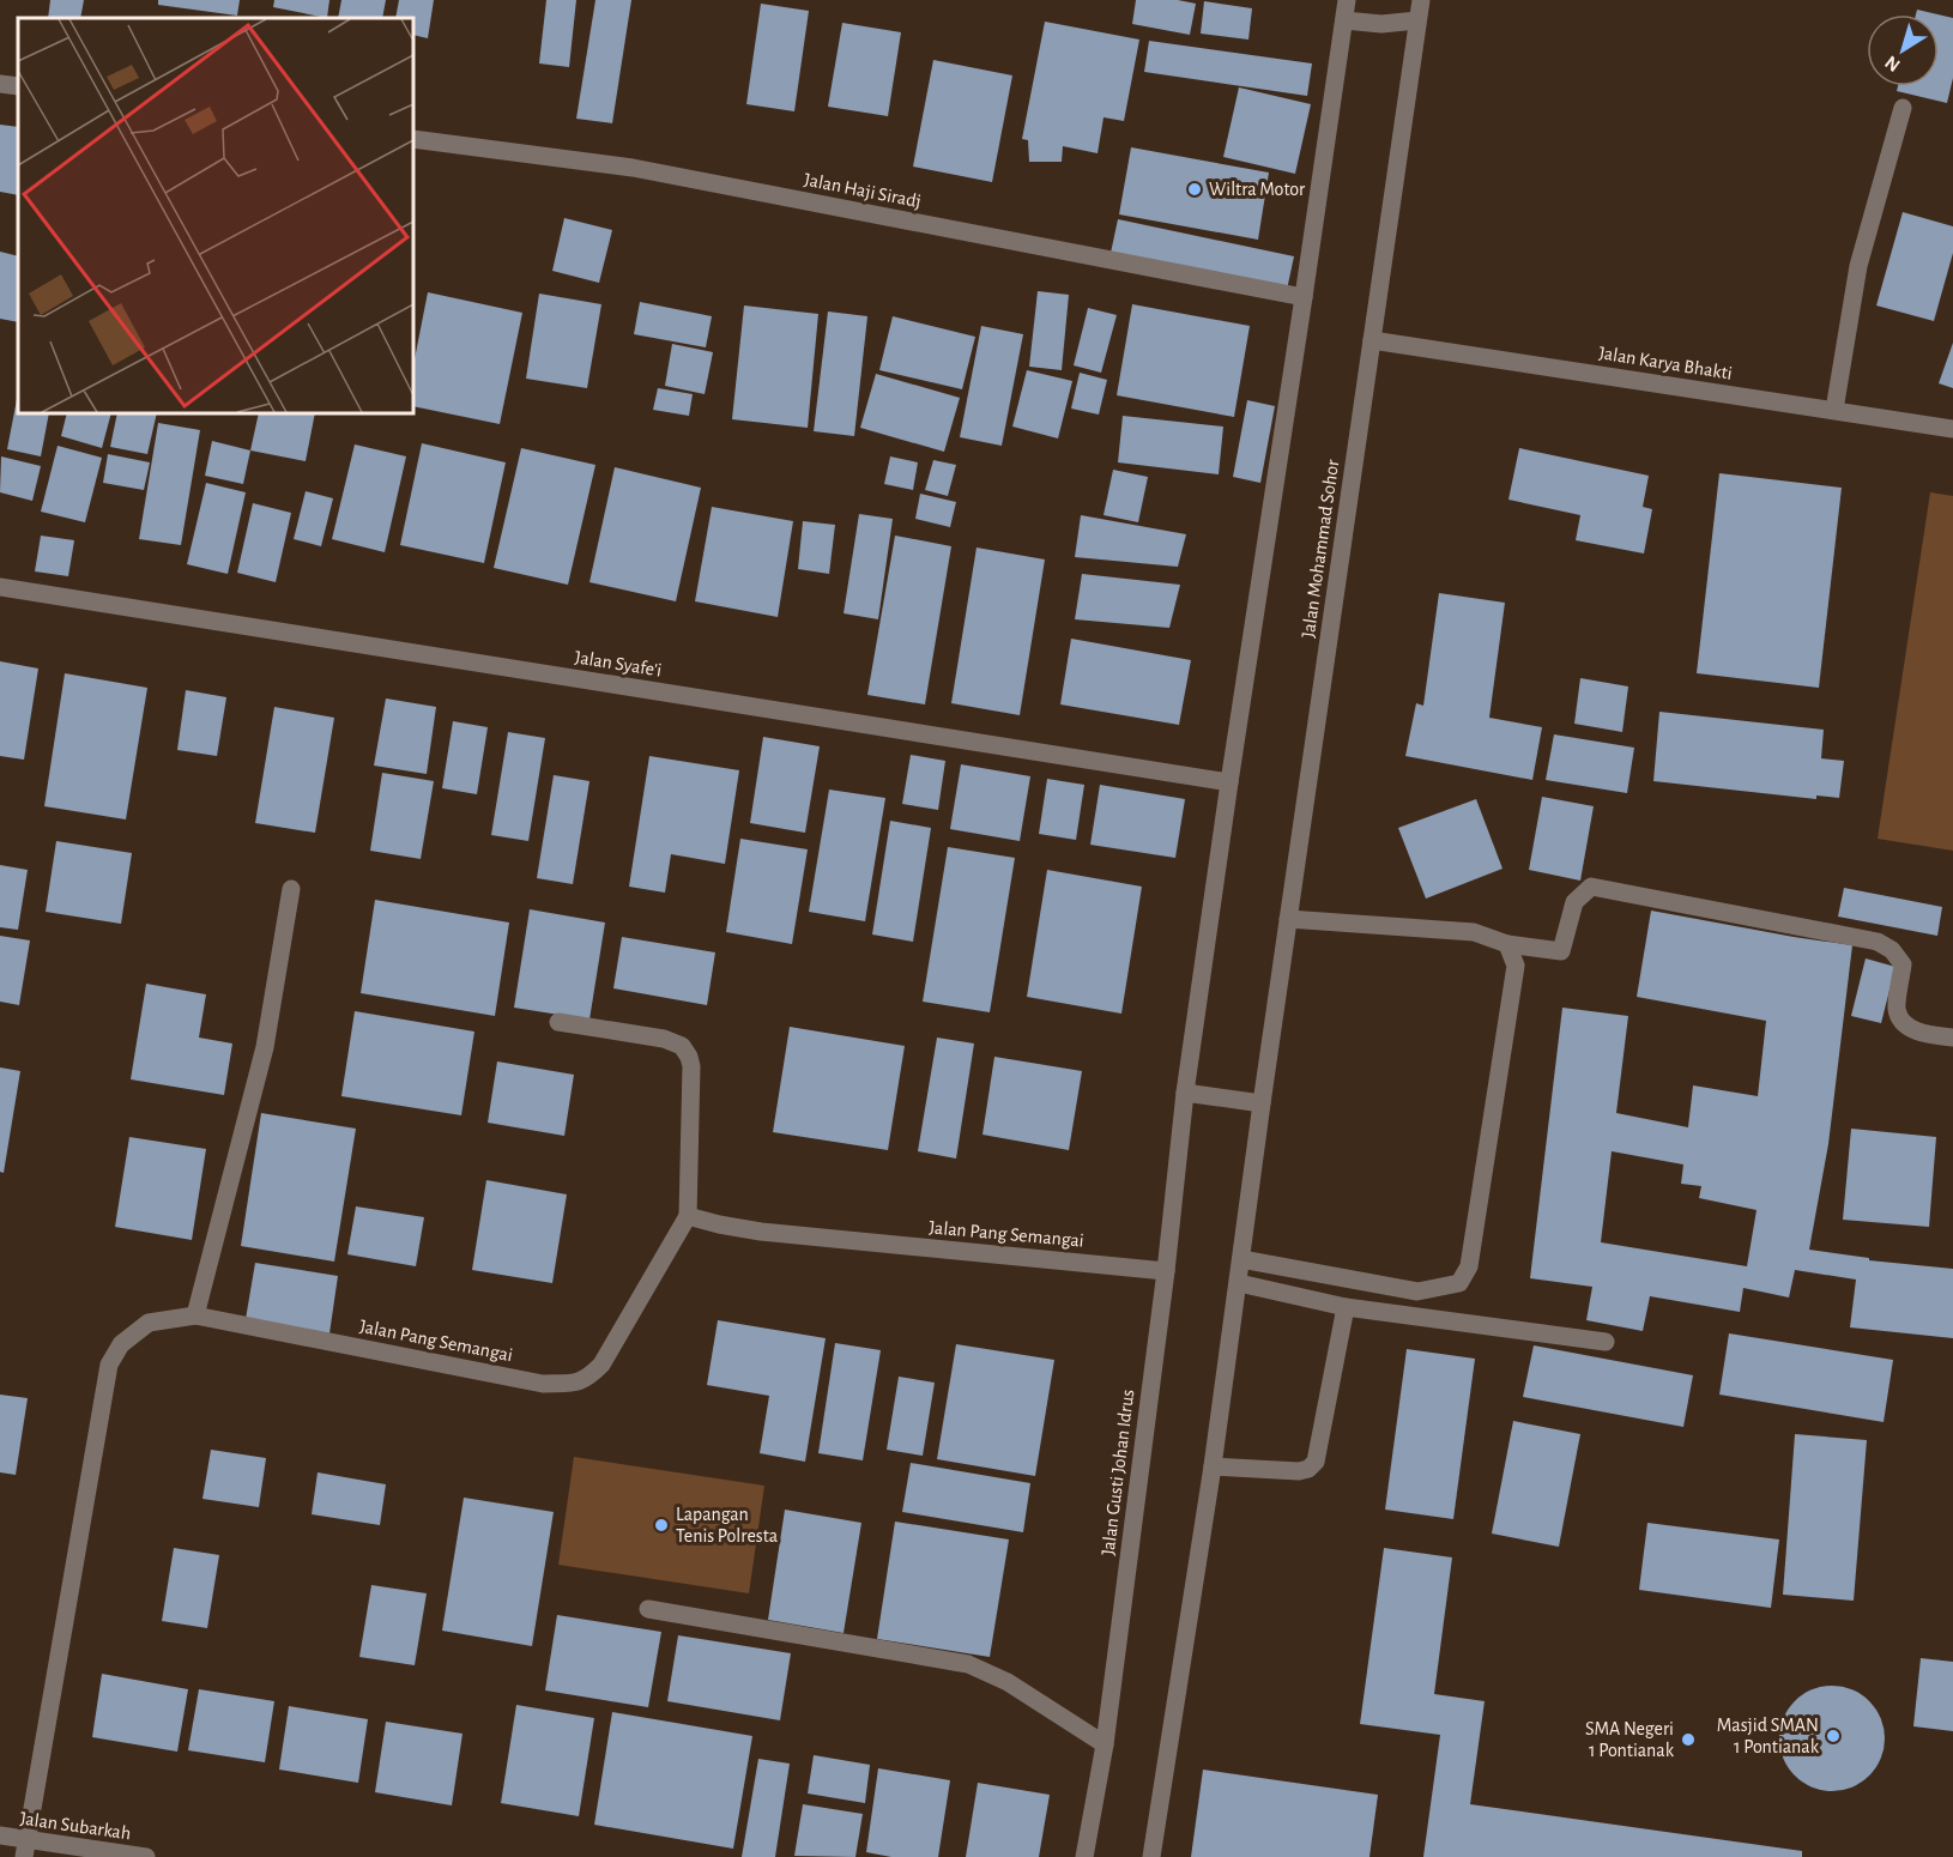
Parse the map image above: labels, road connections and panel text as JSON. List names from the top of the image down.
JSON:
{
  "streets": {
    "street": [
      "Jalan Haji Siradj",
      "Jalan Karya Bhakti",
      "Jalan Mohammad Sohor",
      "Jalan Syafe'i",
      "Jalan Pang Semangai",
      "Jalan Gusti Johan Idrus",
      "Jalan Subarkah"
    ]
  },
  "crossings": [
    ["Jalan Karya Bhakti", "Jalan Mohammad Sohor"],
    ["Jalan Pang Semangai", "Jalan Gusti Johan Idrus"],
    ["Jalan Pang Semangai", "Jalan Subarkah"]
  ],
  "places": [
    "Wiltra Motor",
    "Lapangan Tenis Polresta",
    "Masjid SMAN 1 Pontianak",
    "SMA Negeri 1 Pontianak"
  ],
  "north": "bottom left"
}
